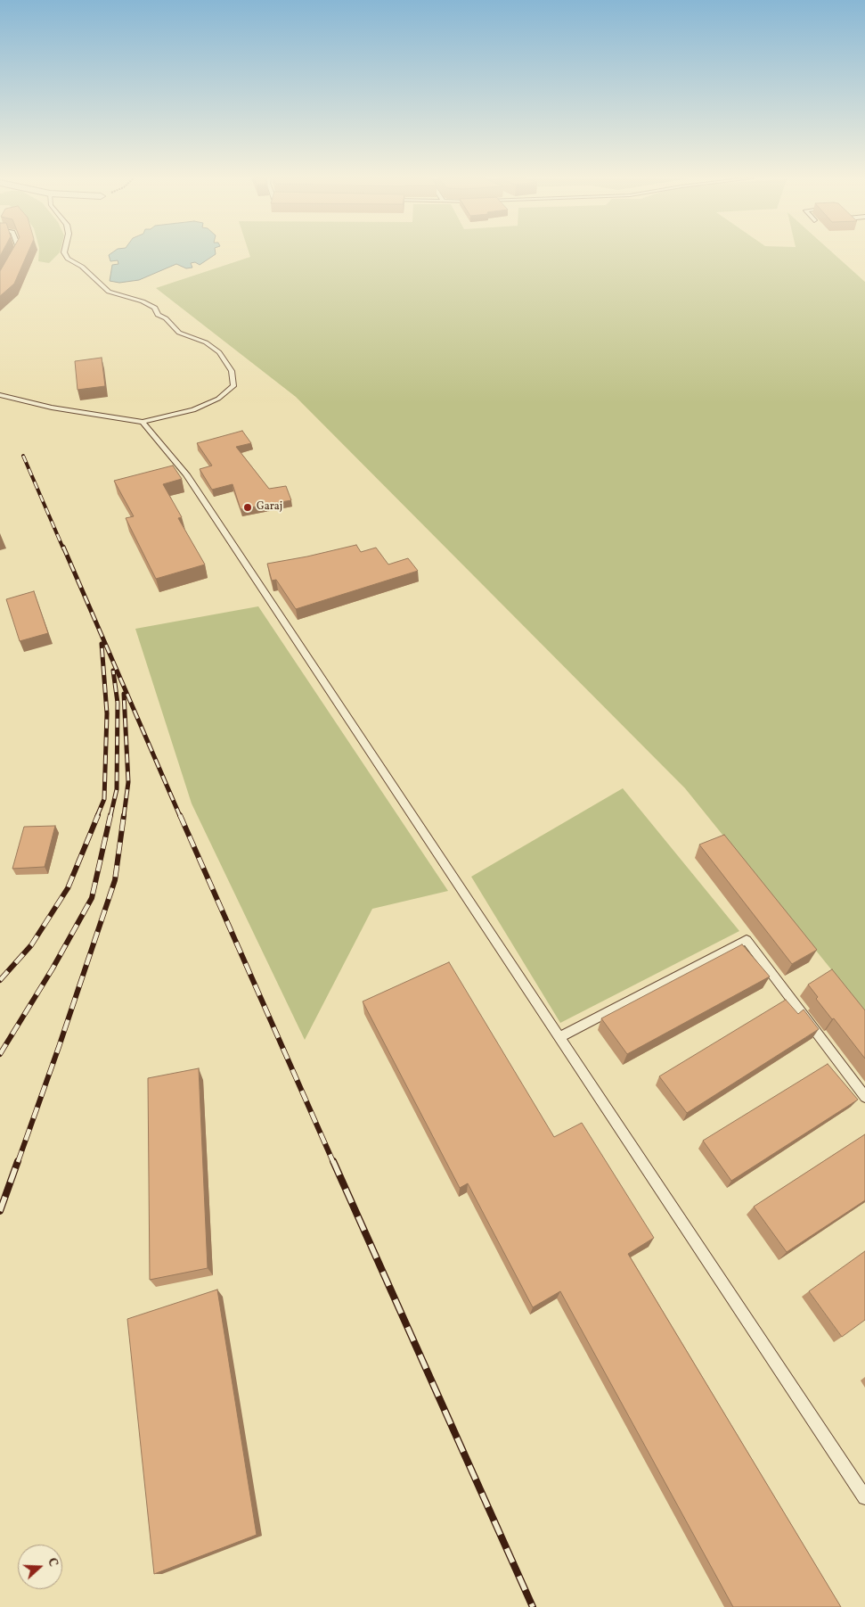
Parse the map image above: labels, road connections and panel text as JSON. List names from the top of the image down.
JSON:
{
  "places": ["Garaj"],
  "north": "right"
}
